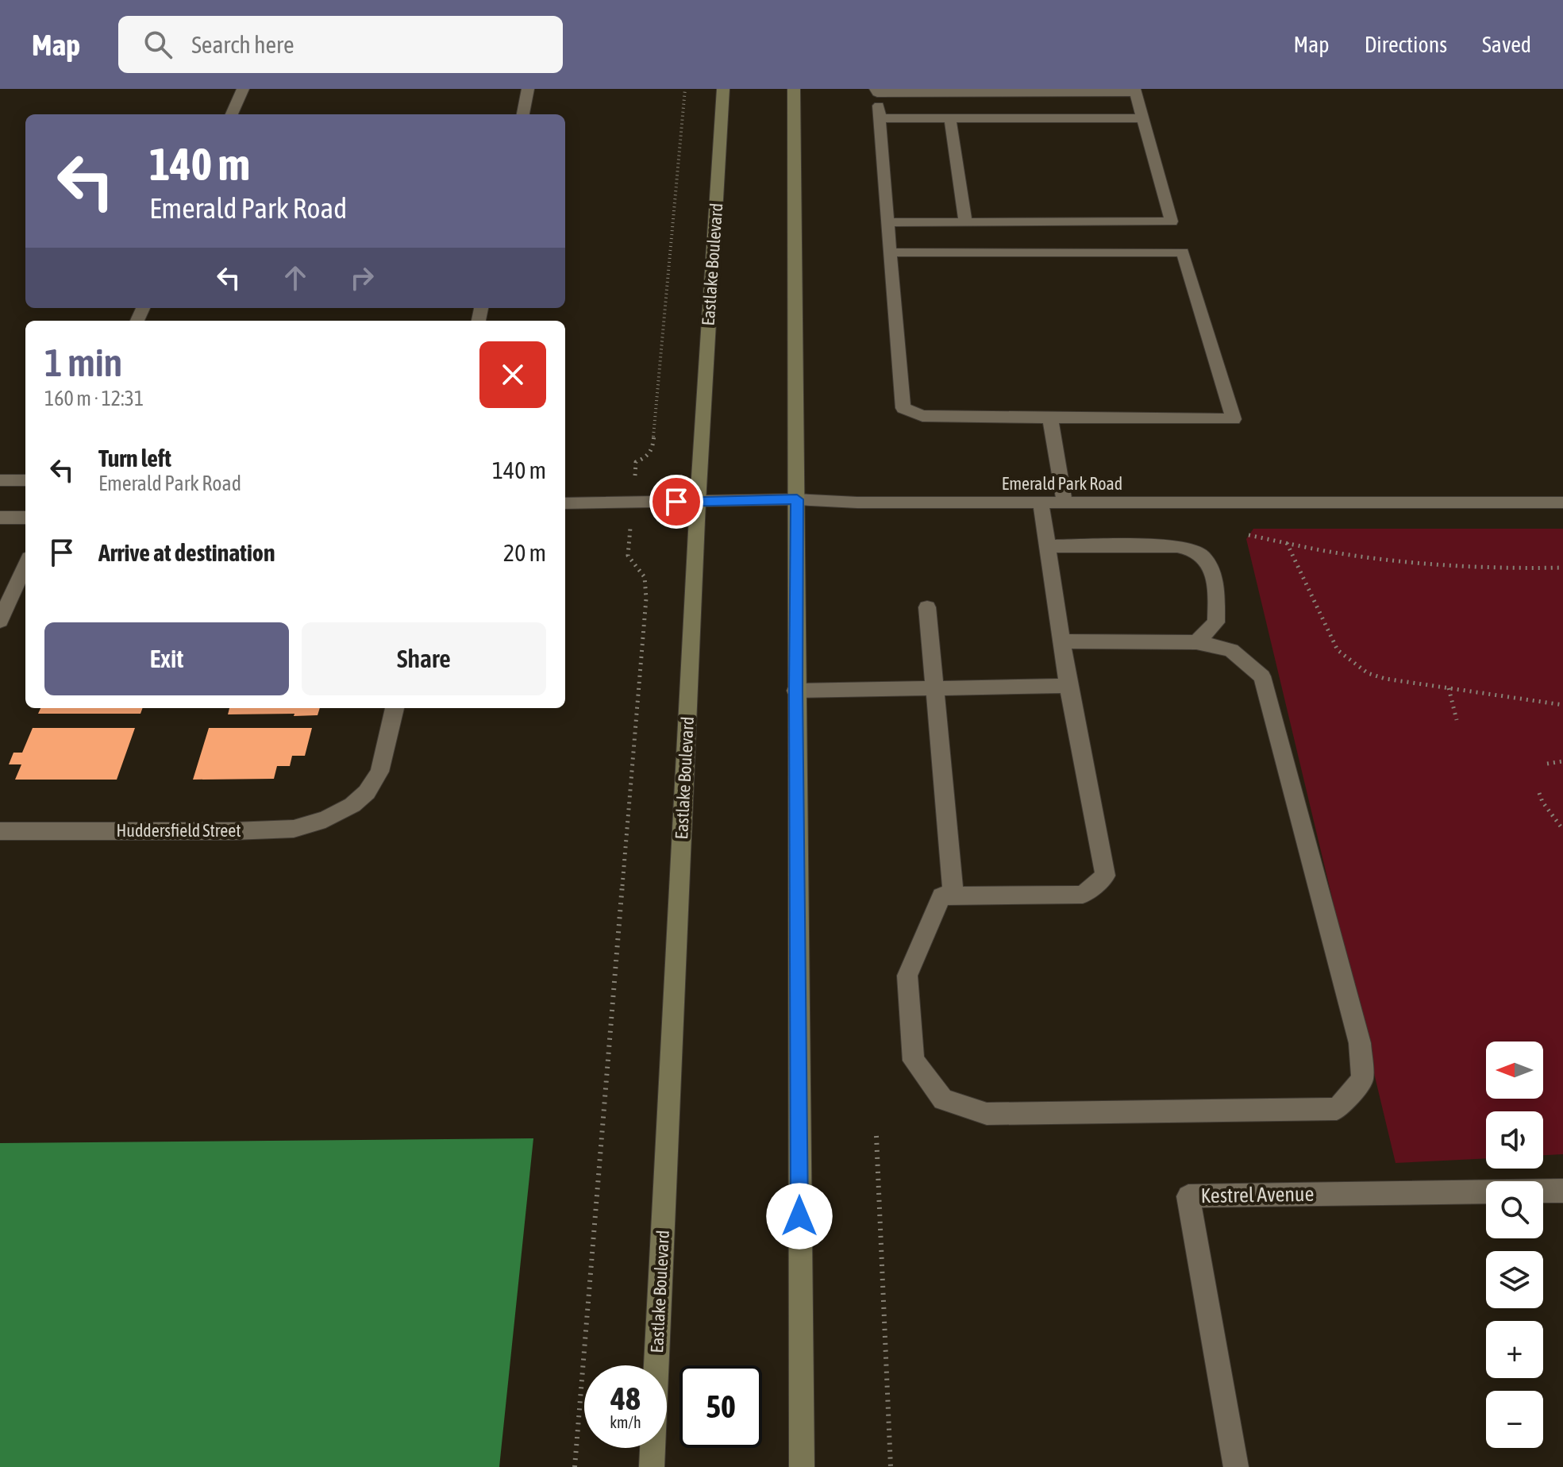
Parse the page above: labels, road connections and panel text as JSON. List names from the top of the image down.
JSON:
{
  "streets": {
    "main road": ["Eastlake Boulevard"],
    "street": ["Emerald Park Road", "Huddersfield Street", "Kestrel Avenue"]
  },
  "crossings": [
    ["Eastlake Boulevard", "Emerald Park Road"]
  ],
  "north": "left",
  "page": {
    "header": "Map",
    "search": "Search here",
    "nav": ["Map", "Directions", "Saved"],
    "turn": ["140 m", "Emerald Park Road"],
    "heading": ["1 min", "160 m · 12:31"],
    "list": [
      {
        "name": "Turn left",
        "note": "Emerald Park Road",
        "value": "140 m"
      },
      {
        "name": "Arrive at destination",
        "value": "20 m"
      }
    ],
    "buttons": ["Exit", "Share"],
    "map_buttons": ["+", "−"],
    "speed": "48 km/h",
    "limit": "50"
  }
}
